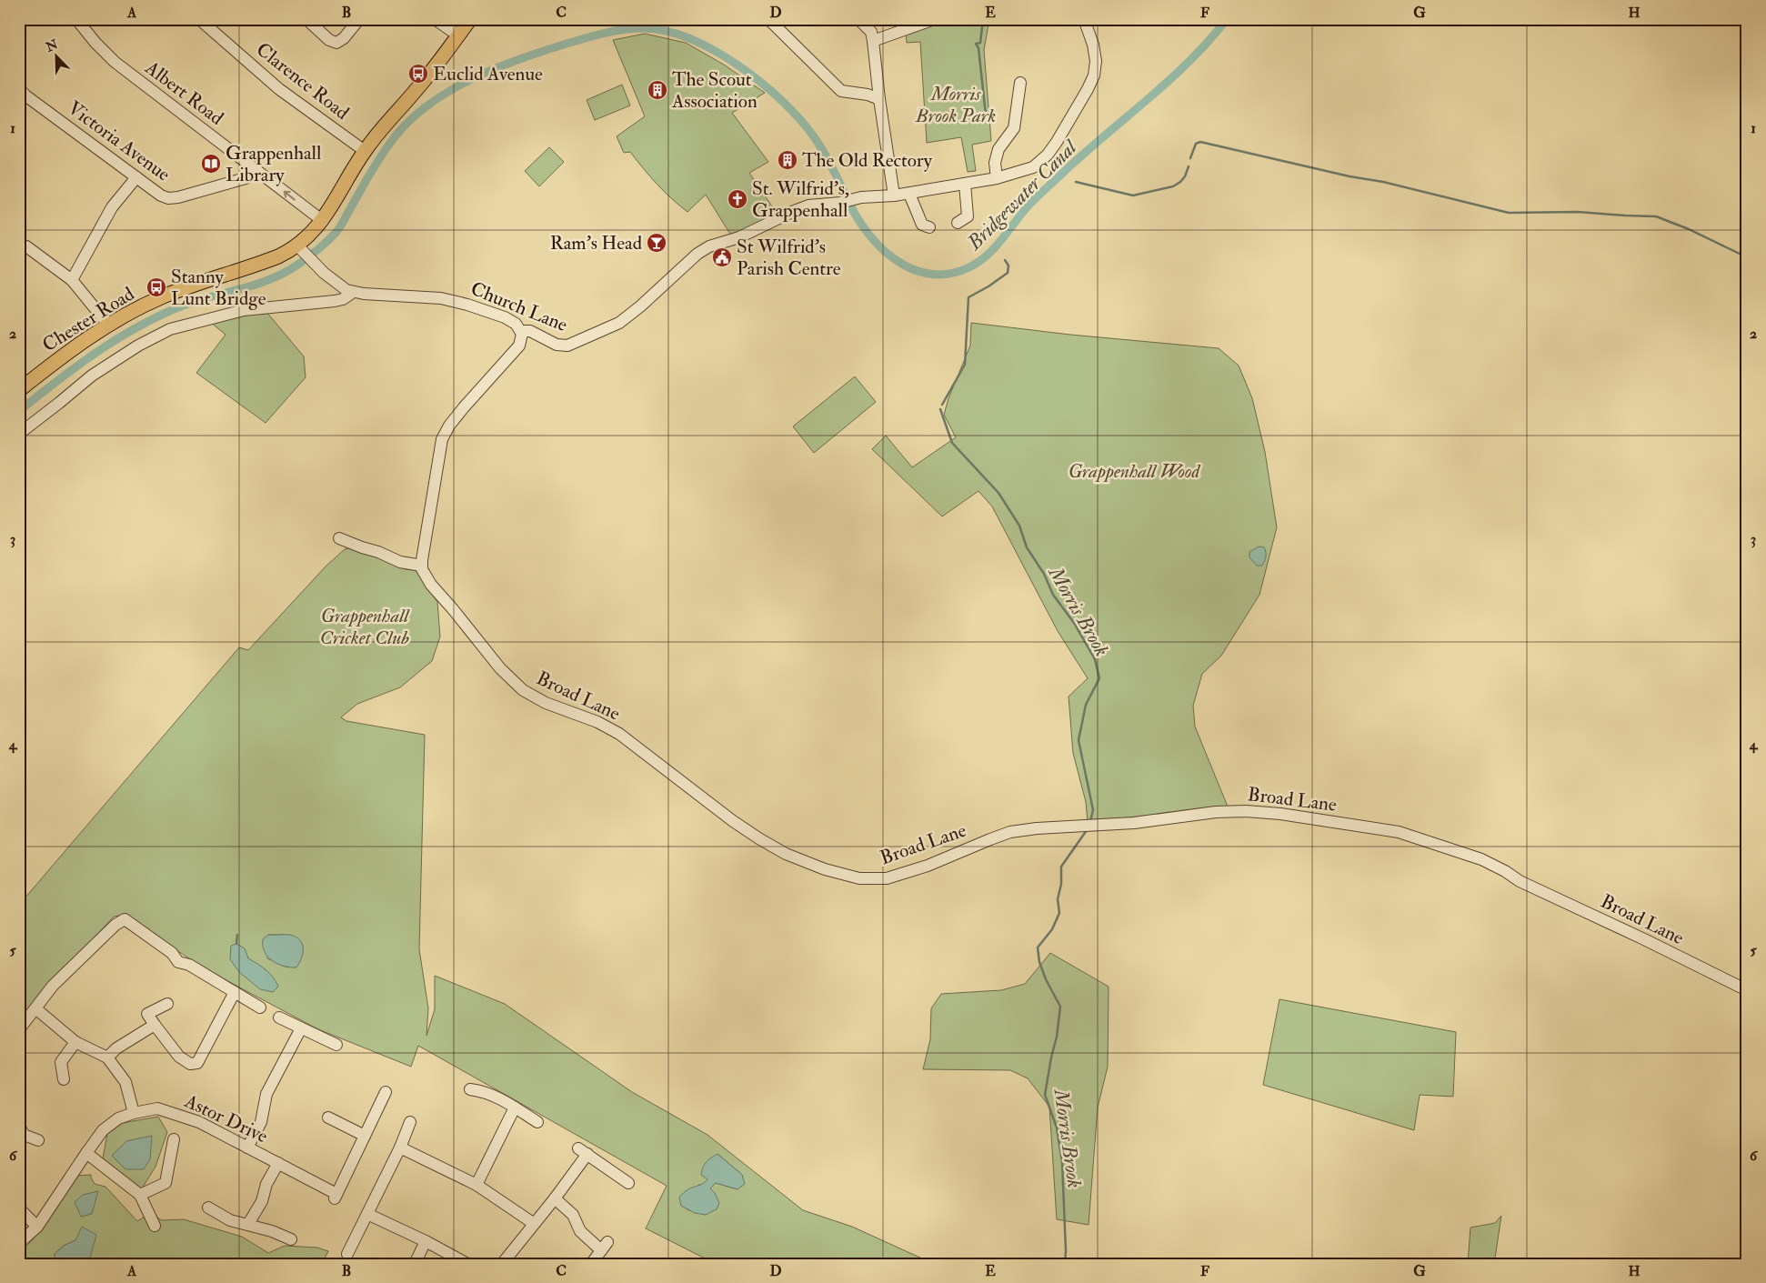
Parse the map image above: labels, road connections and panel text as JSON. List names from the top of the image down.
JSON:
{
  "streets": {
    "main road": ["Chester Road"],
    "street": [
      "Clarence Road",
      "Albert Road",
      "Victoria Avenue",
      "Church Lane",
      "Broad Lane",
      "Astor Drive"
    ]
  },
  "crossings": [
    ["Clarence Road", "Chester Road"],
    ["Albert Road", "Victoria Avenue"],
    ["Albert Road", "Chester Road"],
    ["Church Lane", "Chester Road"]
  ],
  "water": ["Bridgewater Canal", "Morris Brook"],
  "parks": ["Morris Brook Park", "Grappenhall Wood", "Grappenhall Cricket Club"],
  "places": {
    "bus stop": ["Euclid Avenue", "Stanny Lunt Bridge"],
    "building": ["The Scout Association", "The Old Rectory"],
    "library": ["Grappenhall Library"],
    "church": ["St. Wilfrid's, Grappenhall"],
    "bar": ["Ram's Head"],
    "public building": ["St Wilfrid's Parish Centre"]
  },
  "north": "top left",
  "grid": {
    "columns": [
      "A",
      "B",
      "C",
      "D",
      "E",
      "F",
      "G",
      "H"
    ],
    "rows": [
      "1",
      "2",
      "3",
      "4",
      "5",
      "6"
    ]
  }
}
